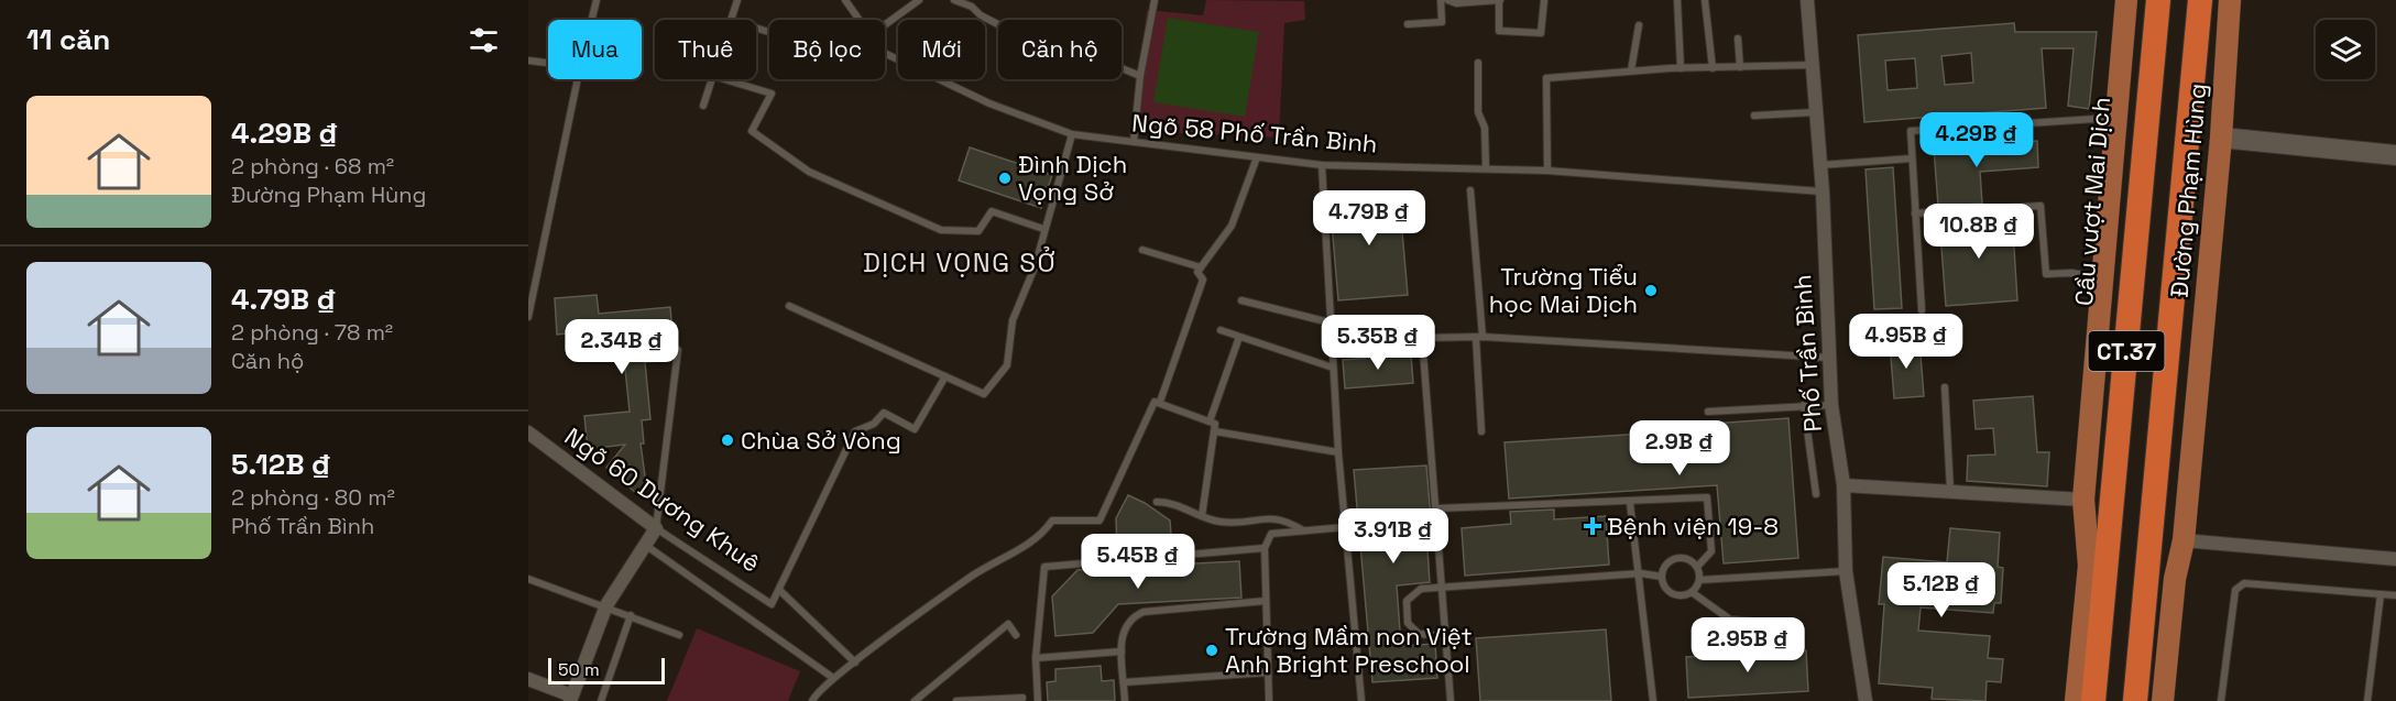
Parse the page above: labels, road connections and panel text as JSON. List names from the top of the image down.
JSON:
{
  "streets": {
    "highway": ["CT.37"],
    "main road": ["Đường Phạm Hùng", "Cầu vượt Mai Dịch"],
    "street": ["Phố Trần Bình", "Ngõ 60 Dương Khuê"],
    "lane": ["Ngõ 58 Phố Trần Bình"]
  },
  "crossings": [
    ["Ngõ 58 Phố Trần Bình", "Phố Trần Bình"]
  ],
  "districts": ["DỊCH VỌNG SỞ"],
  "places": {
    "other": [
      "Đình Dịch Vọng Sở",
      "Trường Tiểu học Mai Dịch",
      "Chùa Sở Vòng",
      "Trường Mầm non Việt Anh Bright Preschool"
    ],
    "health": ["Bệnh viện 19-8"]
  },
  "scale_bar": "50 m",
  "page": {
    "heading": "11 căn",
    "chip": [
      "Mua",
      "Thuê",
      "Bộ lọc",
      "Mới",
      "Căn hộ"
    ],
    "list": [
      {
        "name": "4.29B ₫",
        "note": "2 phòng · 68 m² · Đường Phạm Hùng"
      },
      {
        "name": "4.79B ₫",
        "note": "2 phòng · 78 m² · Căn hộ"
      },
      {
        "name": "5.12B ₫",
        "note": "2 phòng · 80 m² · Phố Trần Bình"
      }
    ],
    "price": [
      "4.29B ₫",
      "4.79B ₫",
      "10.8B ₫",
      "4.95B ₫",
      "5.35B ₫",
      "2.34B ₫",
      "2.9B ₫",
      "3.91B ₫",
      "5.45B ₫",
      "5.12B ₫",
      "2.95B ₫"
    ],
    "scale": "50 m"
  }
}
